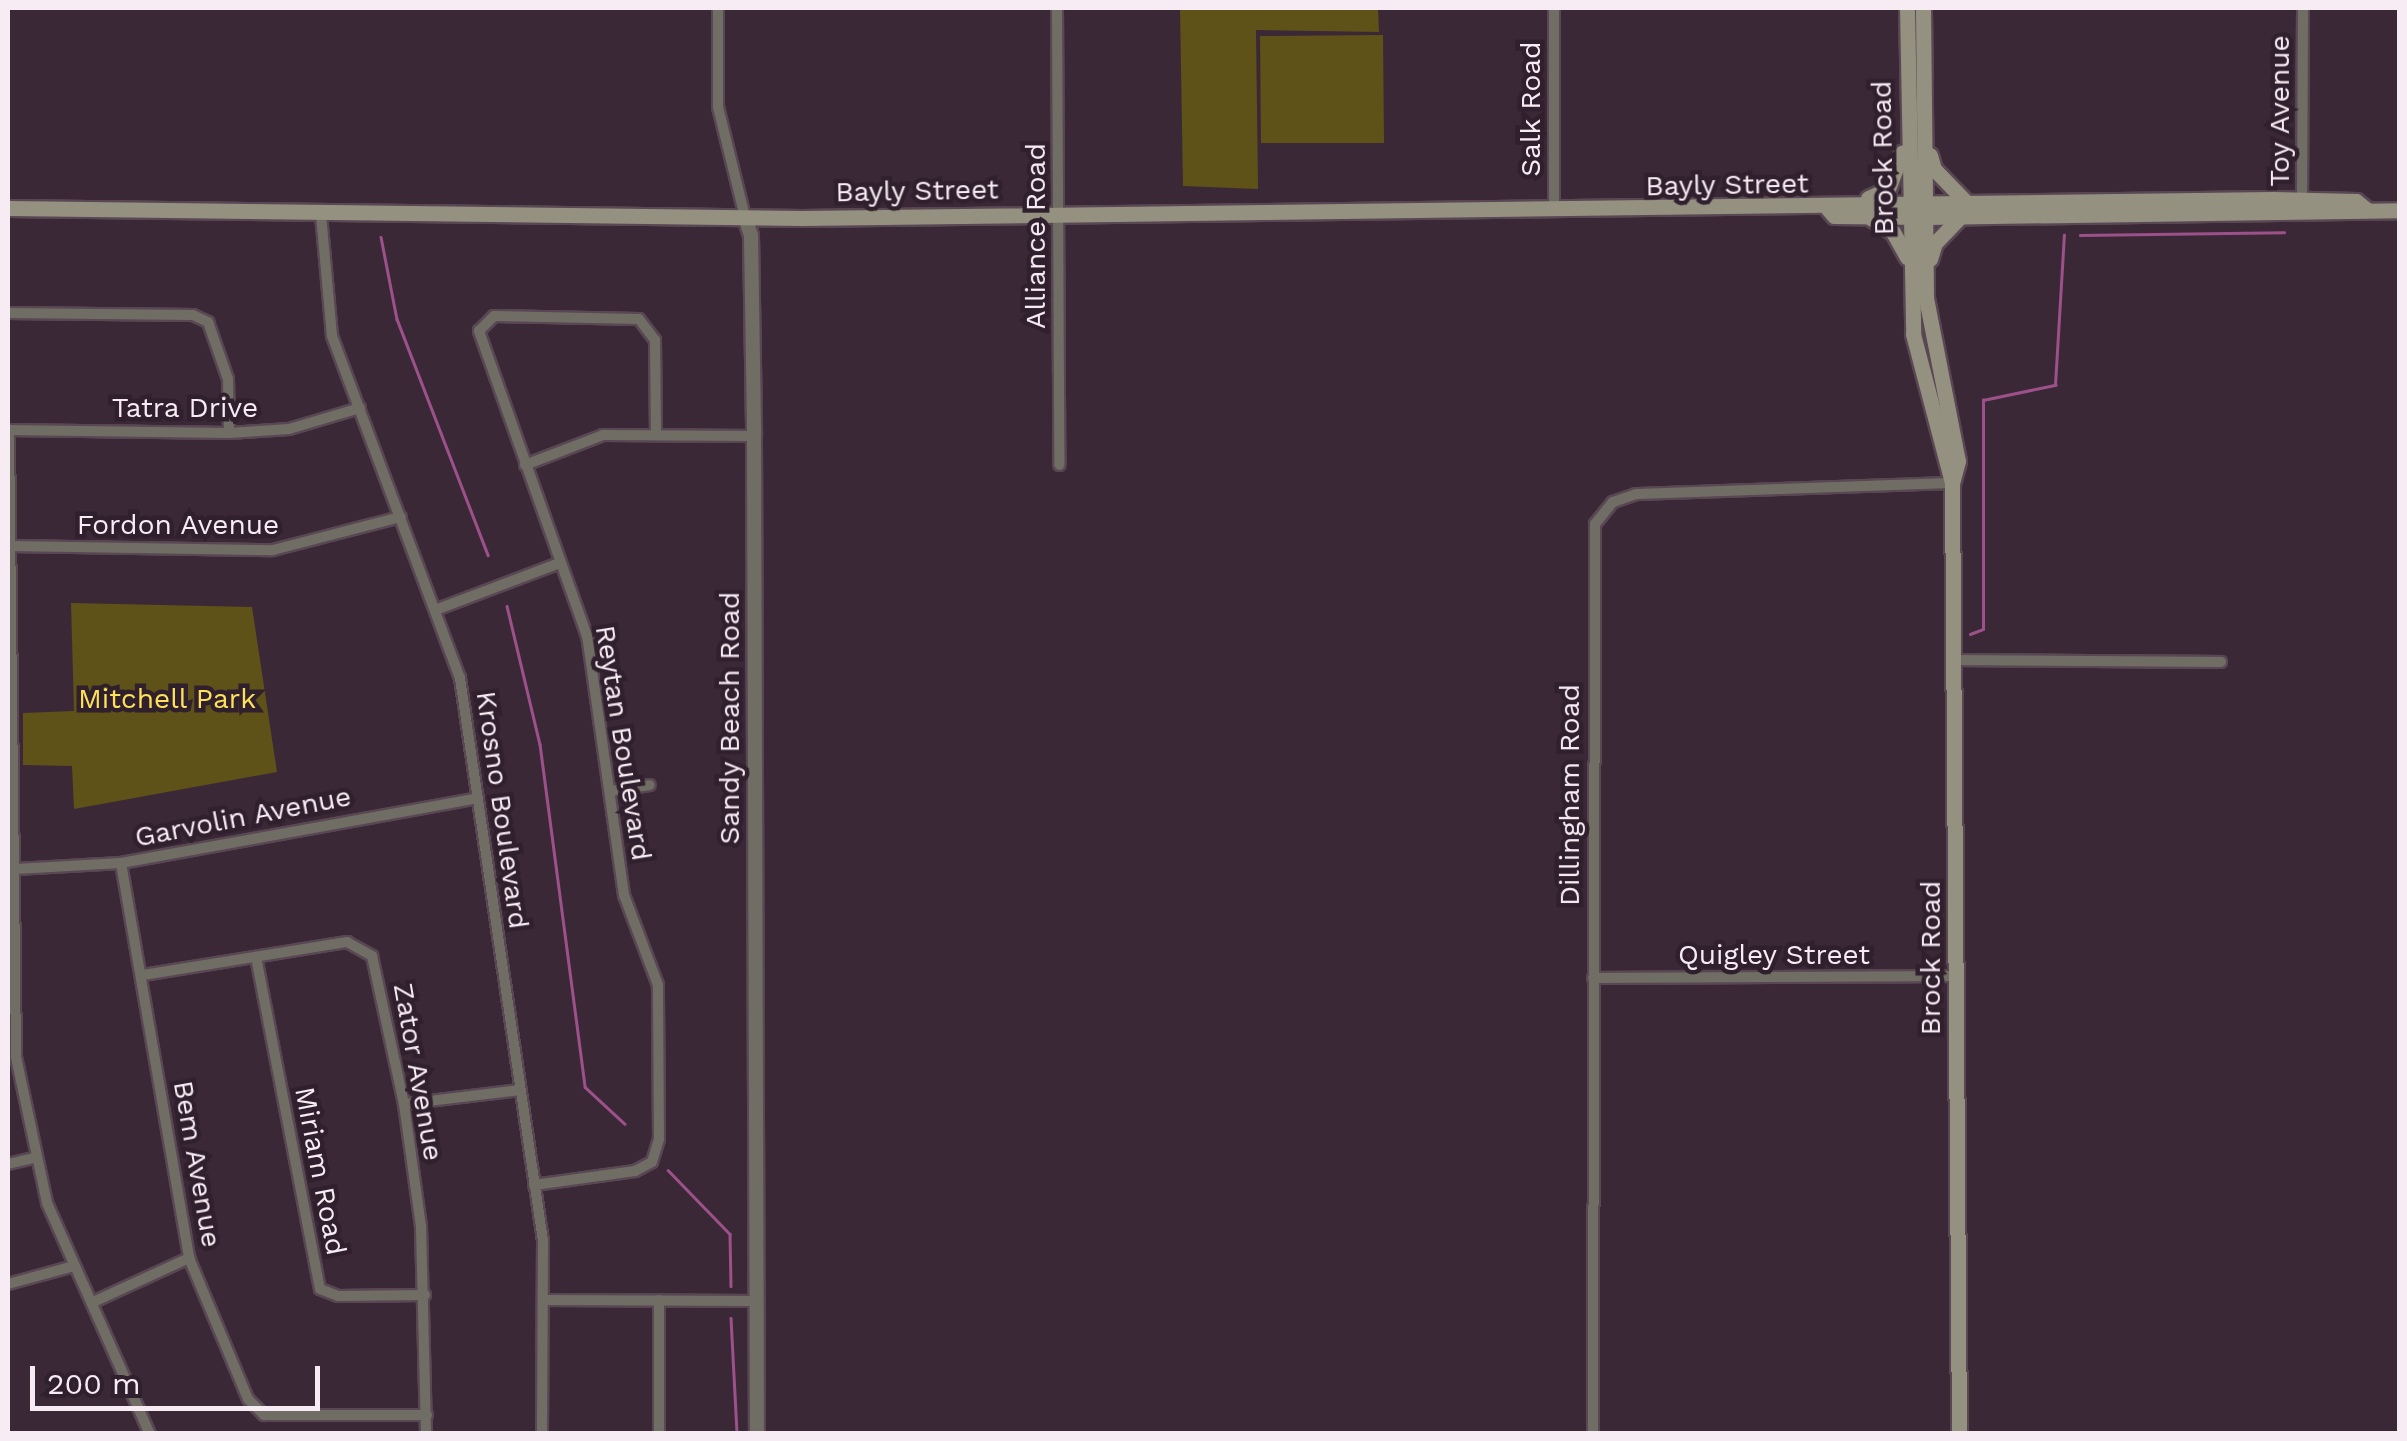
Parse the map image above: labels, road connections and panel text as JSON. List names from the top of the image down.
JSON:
{
  "streets": {
    "main road": ["Brock Road", "Bayly Street"],
    "street": [
      "Salk Road",
      "Toy Avenue",
      "Alliance Road",
      "Tatra Drive",
      "Fordon Avenue",
      "Sandy Beach Road",
      "Reytan Boulevard",
      "Dillingham Road",
      "Krosno Boulevard",
      "Garvolin Avenue",
      "Quigley Street",
      "Zator Avenue",
      "Bem Avenue",
      "Miriam Road"
    ]
  },
  "crossings": [
    ["Salk Road", "Bayly Street"],
    ["Toy Avenue", "Bayly Street"],
    ["Brock Road", "Bayly Street"],
    ["Brock Road", "Dillingham Road"],
    ["Brock Road", "Quigley Street"],
    ["Bayly Street", "Alliance Road"],
    ["Bayly Street", "Sandy Beach Road"],
    ["Bayly Street", "Krosno Boulevard"],
    ["Tatra Drive", "Krosno Boulevard"],
    ["Fordon Avenue", "Krosno Boulevard"],
    ["Reytan Boulevard", "Krosno Boulevard"],
    ["Dillingham Road", "Quigley Street"],
    ["Krosno Boulevard", "Garvolin Avenue"],
    ["Garvolin Avenue", "Bem Avenue"],
    ["Zator Avenue", "Bem Avenue"],
    ["Zator Avenue", "Miriam Road"]
  ],
  "parks": ["Mitchell Park"],
  "scale_bar": "200 m"
}
